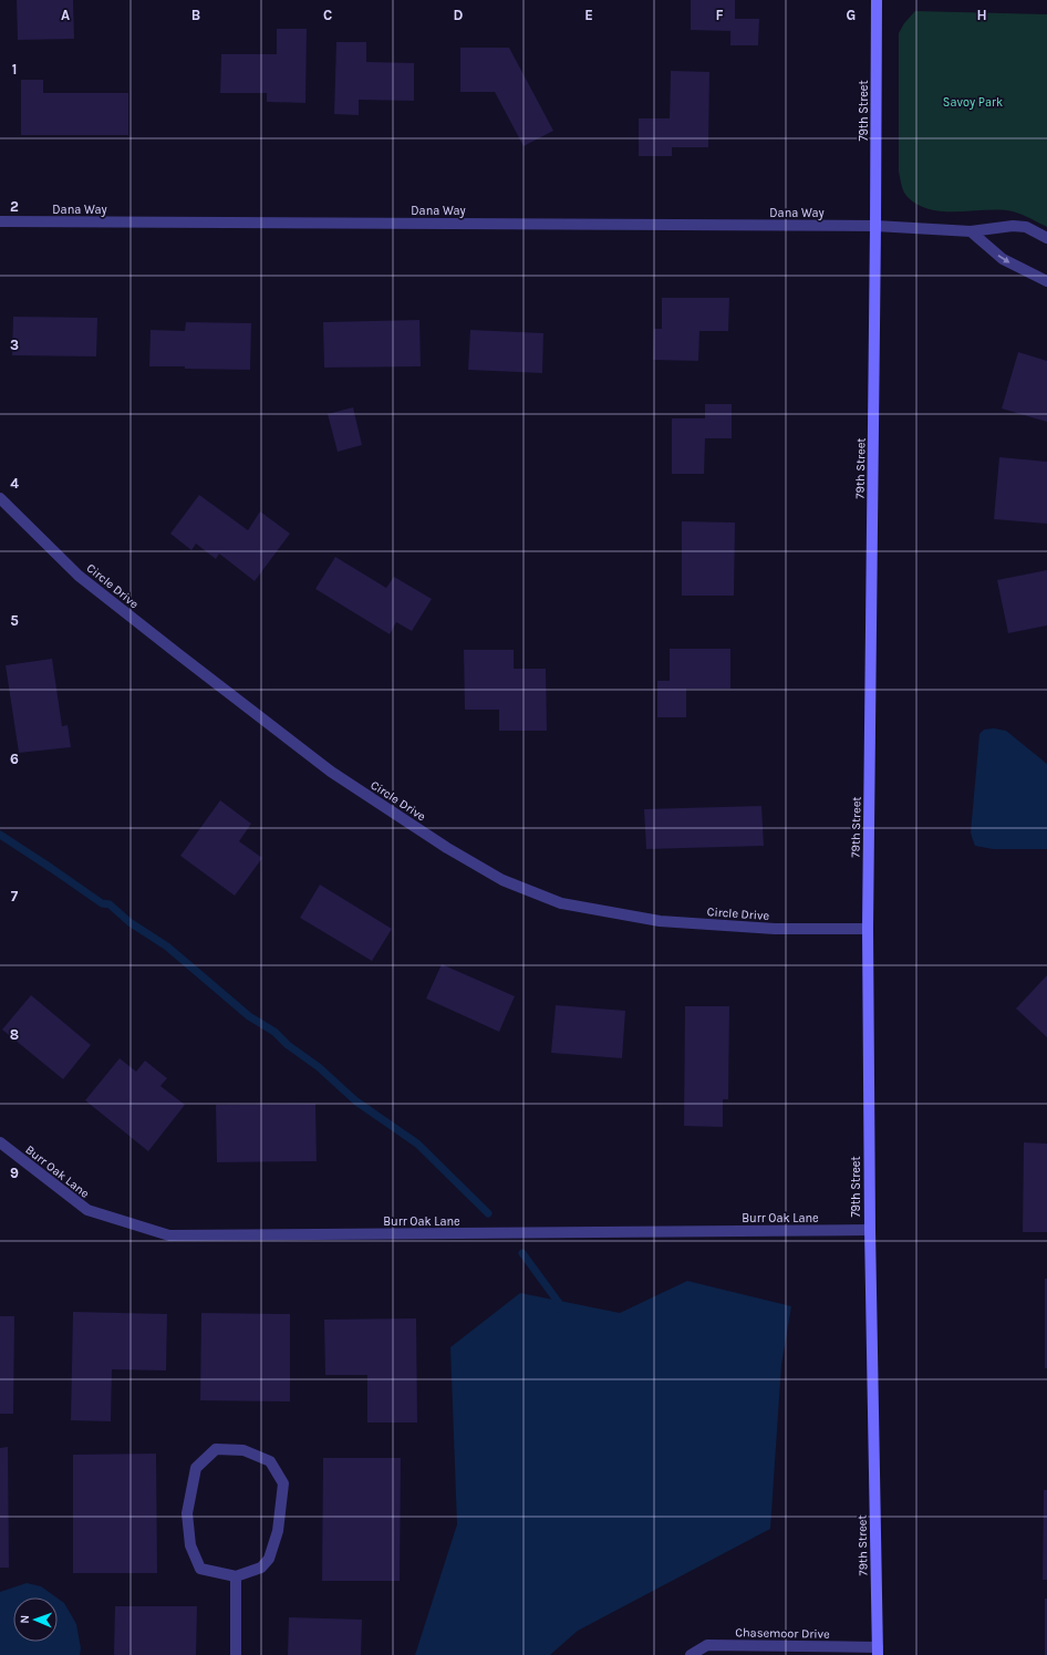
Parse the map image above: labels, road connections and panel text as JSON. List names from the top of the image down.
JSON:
{
  "streets": {
    "street": [
      "79th Street",
      "Dana Way",
      "Circle Drive",
      "Burr Oak Lane",
      "Chasemoor Drive"
    ]
  },
  "crossings": [
    ["79th Street", "Dana Way"],
    ["79th Street", "Circle Drive"],
    ["79th Street", "Burr Oak Lane"],
    ["79th Street", "Chasemoor Drive"]
  ],
  "parks": ["Savoy Park"],
  "north": "left",
  "grid": {
    "columns": [
      "A",
      "B",
      "C",
      "D",
      "E",
      "F",
      "G",
      "H"
    ],
    "rows": [
      "1",
      "2",
      "3",
      "4",
      "5",
      "6",
      "7",
      "8",
      "9"
    ]
  }
}
